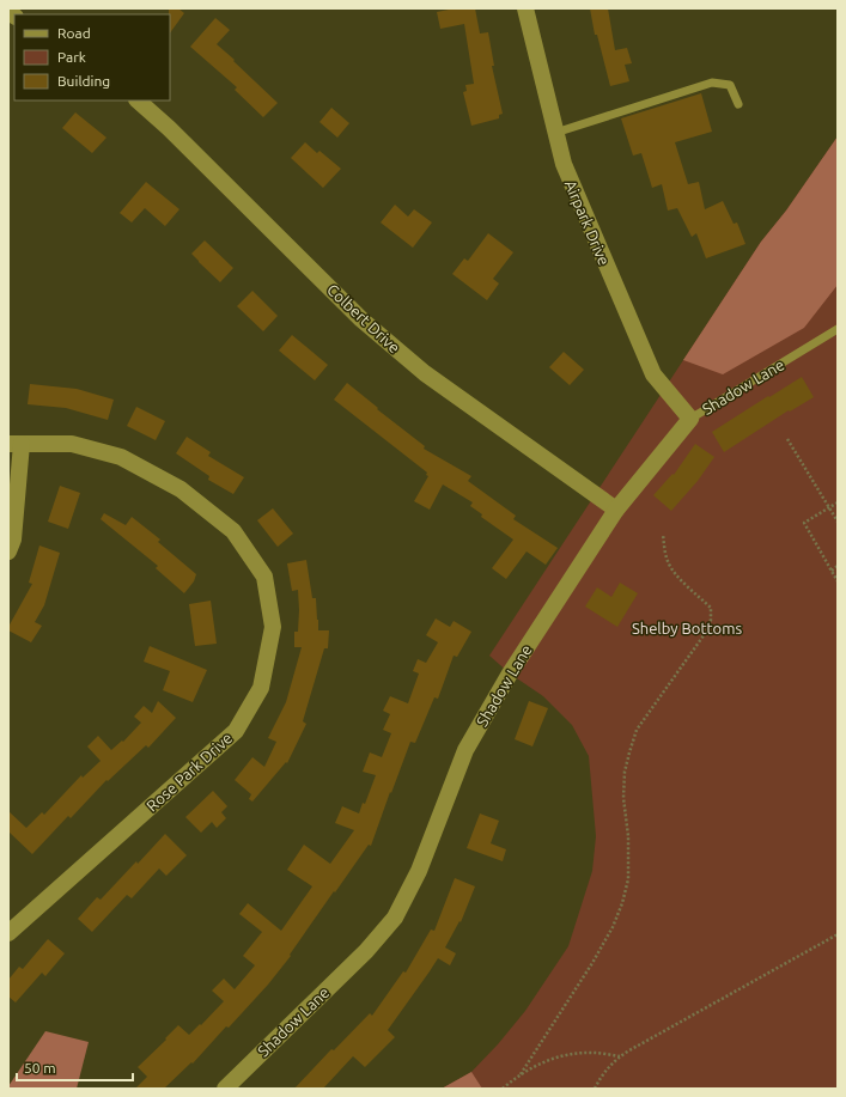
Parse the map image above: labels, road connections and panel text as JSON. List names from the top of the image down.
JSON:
{
  "streets": {
    "street": [
      "Airpark Drive",
      "Colbert Drive",
      "Shadow Lane",
      "Rose Park Drive"
    ]
  },
  "crossings": [
    ["Airpark Drive", "Shadow Lane"],
    ["Colbert Drive", "Shadow Lane"]
  ],
  "parks": ["Shelby Bottoms"],
  "legend": ["Road", "Park", "Building"],
  "scale_bar": "50 m"
}
